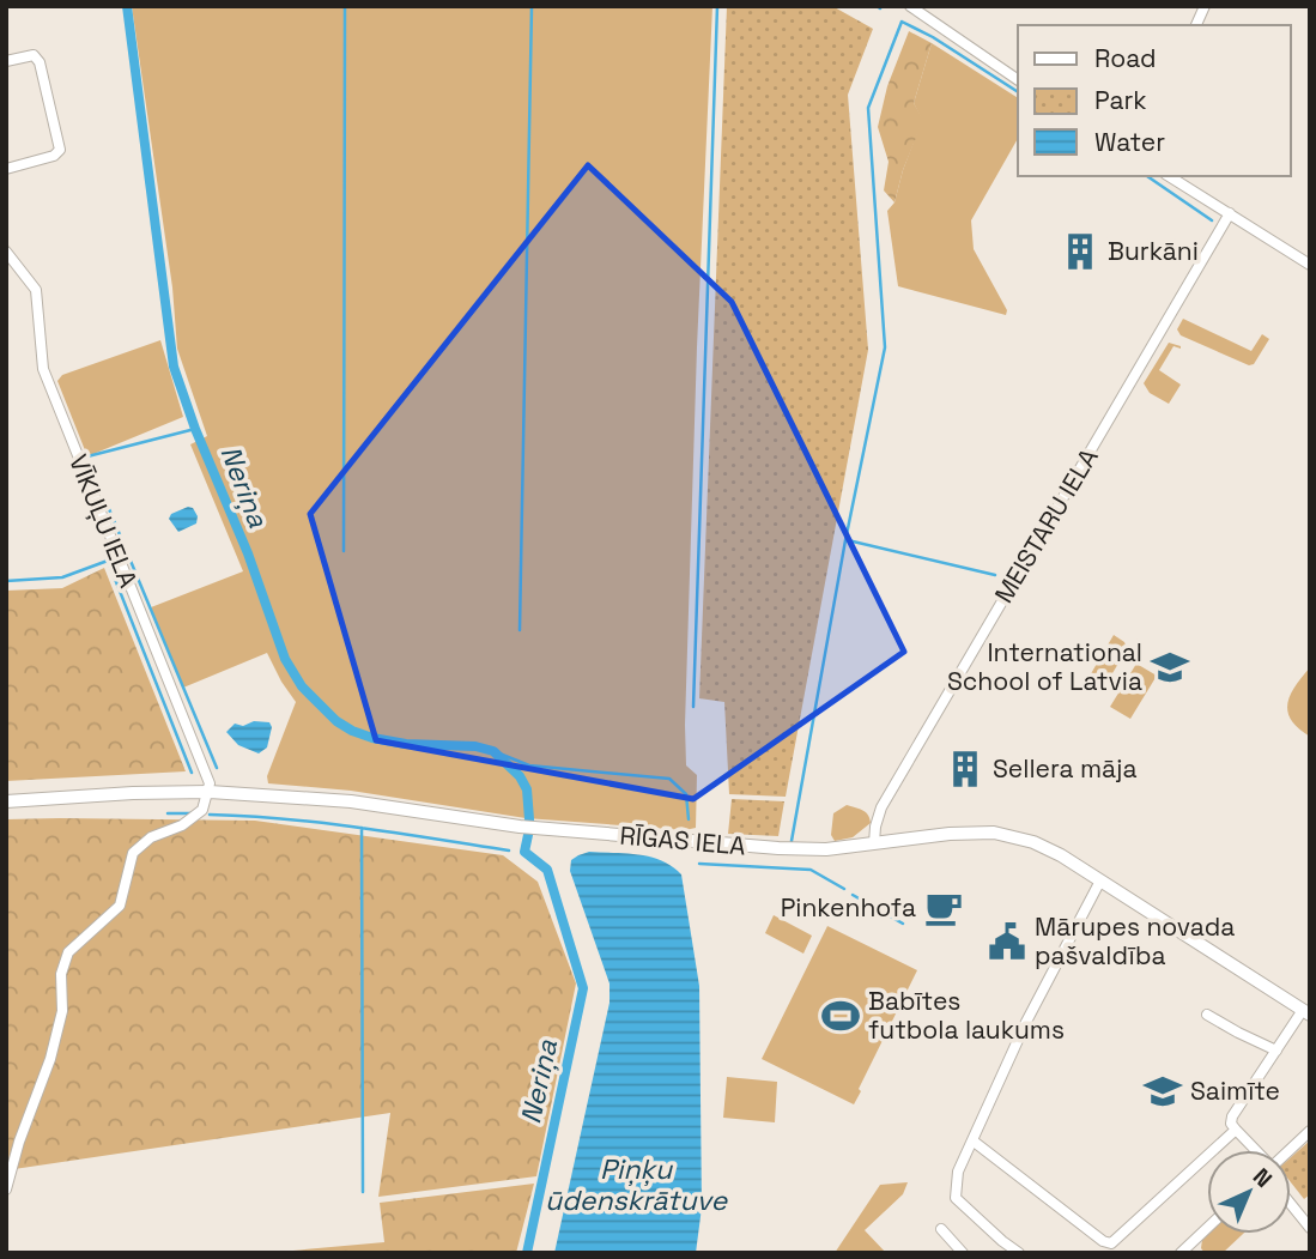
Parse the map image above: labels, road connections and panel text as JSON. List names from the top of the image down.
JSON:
{
  "streets": {
    "main road": ["RĪGAS IELA"],
    "street": ["VĪKUĻU IELA", "MEISTARU IELA"]
  },
  "crossings": [
    ["VĪKUĻU IELA", "RĪGAS IELA"],
    ["MEISTARU IELA", "RĪGAS IELA"]
  ],
  "water": ["Neriņa", "Piņķu ūdenskrātuve"],
  "places": {
    "building": ["Burkāni", "Sellera māja"],
    "school or university": ["International School of Latvia", "Saimīte"],
    "cafe": ["Pinkenhofa"],
    "public building": ["Mārupes novada pašvaldība"],
    "sports": ["Babītes futbola laukums"]
  },
  "legend": ["Road", "Park", "Water"],
  "north": "top right"
}
